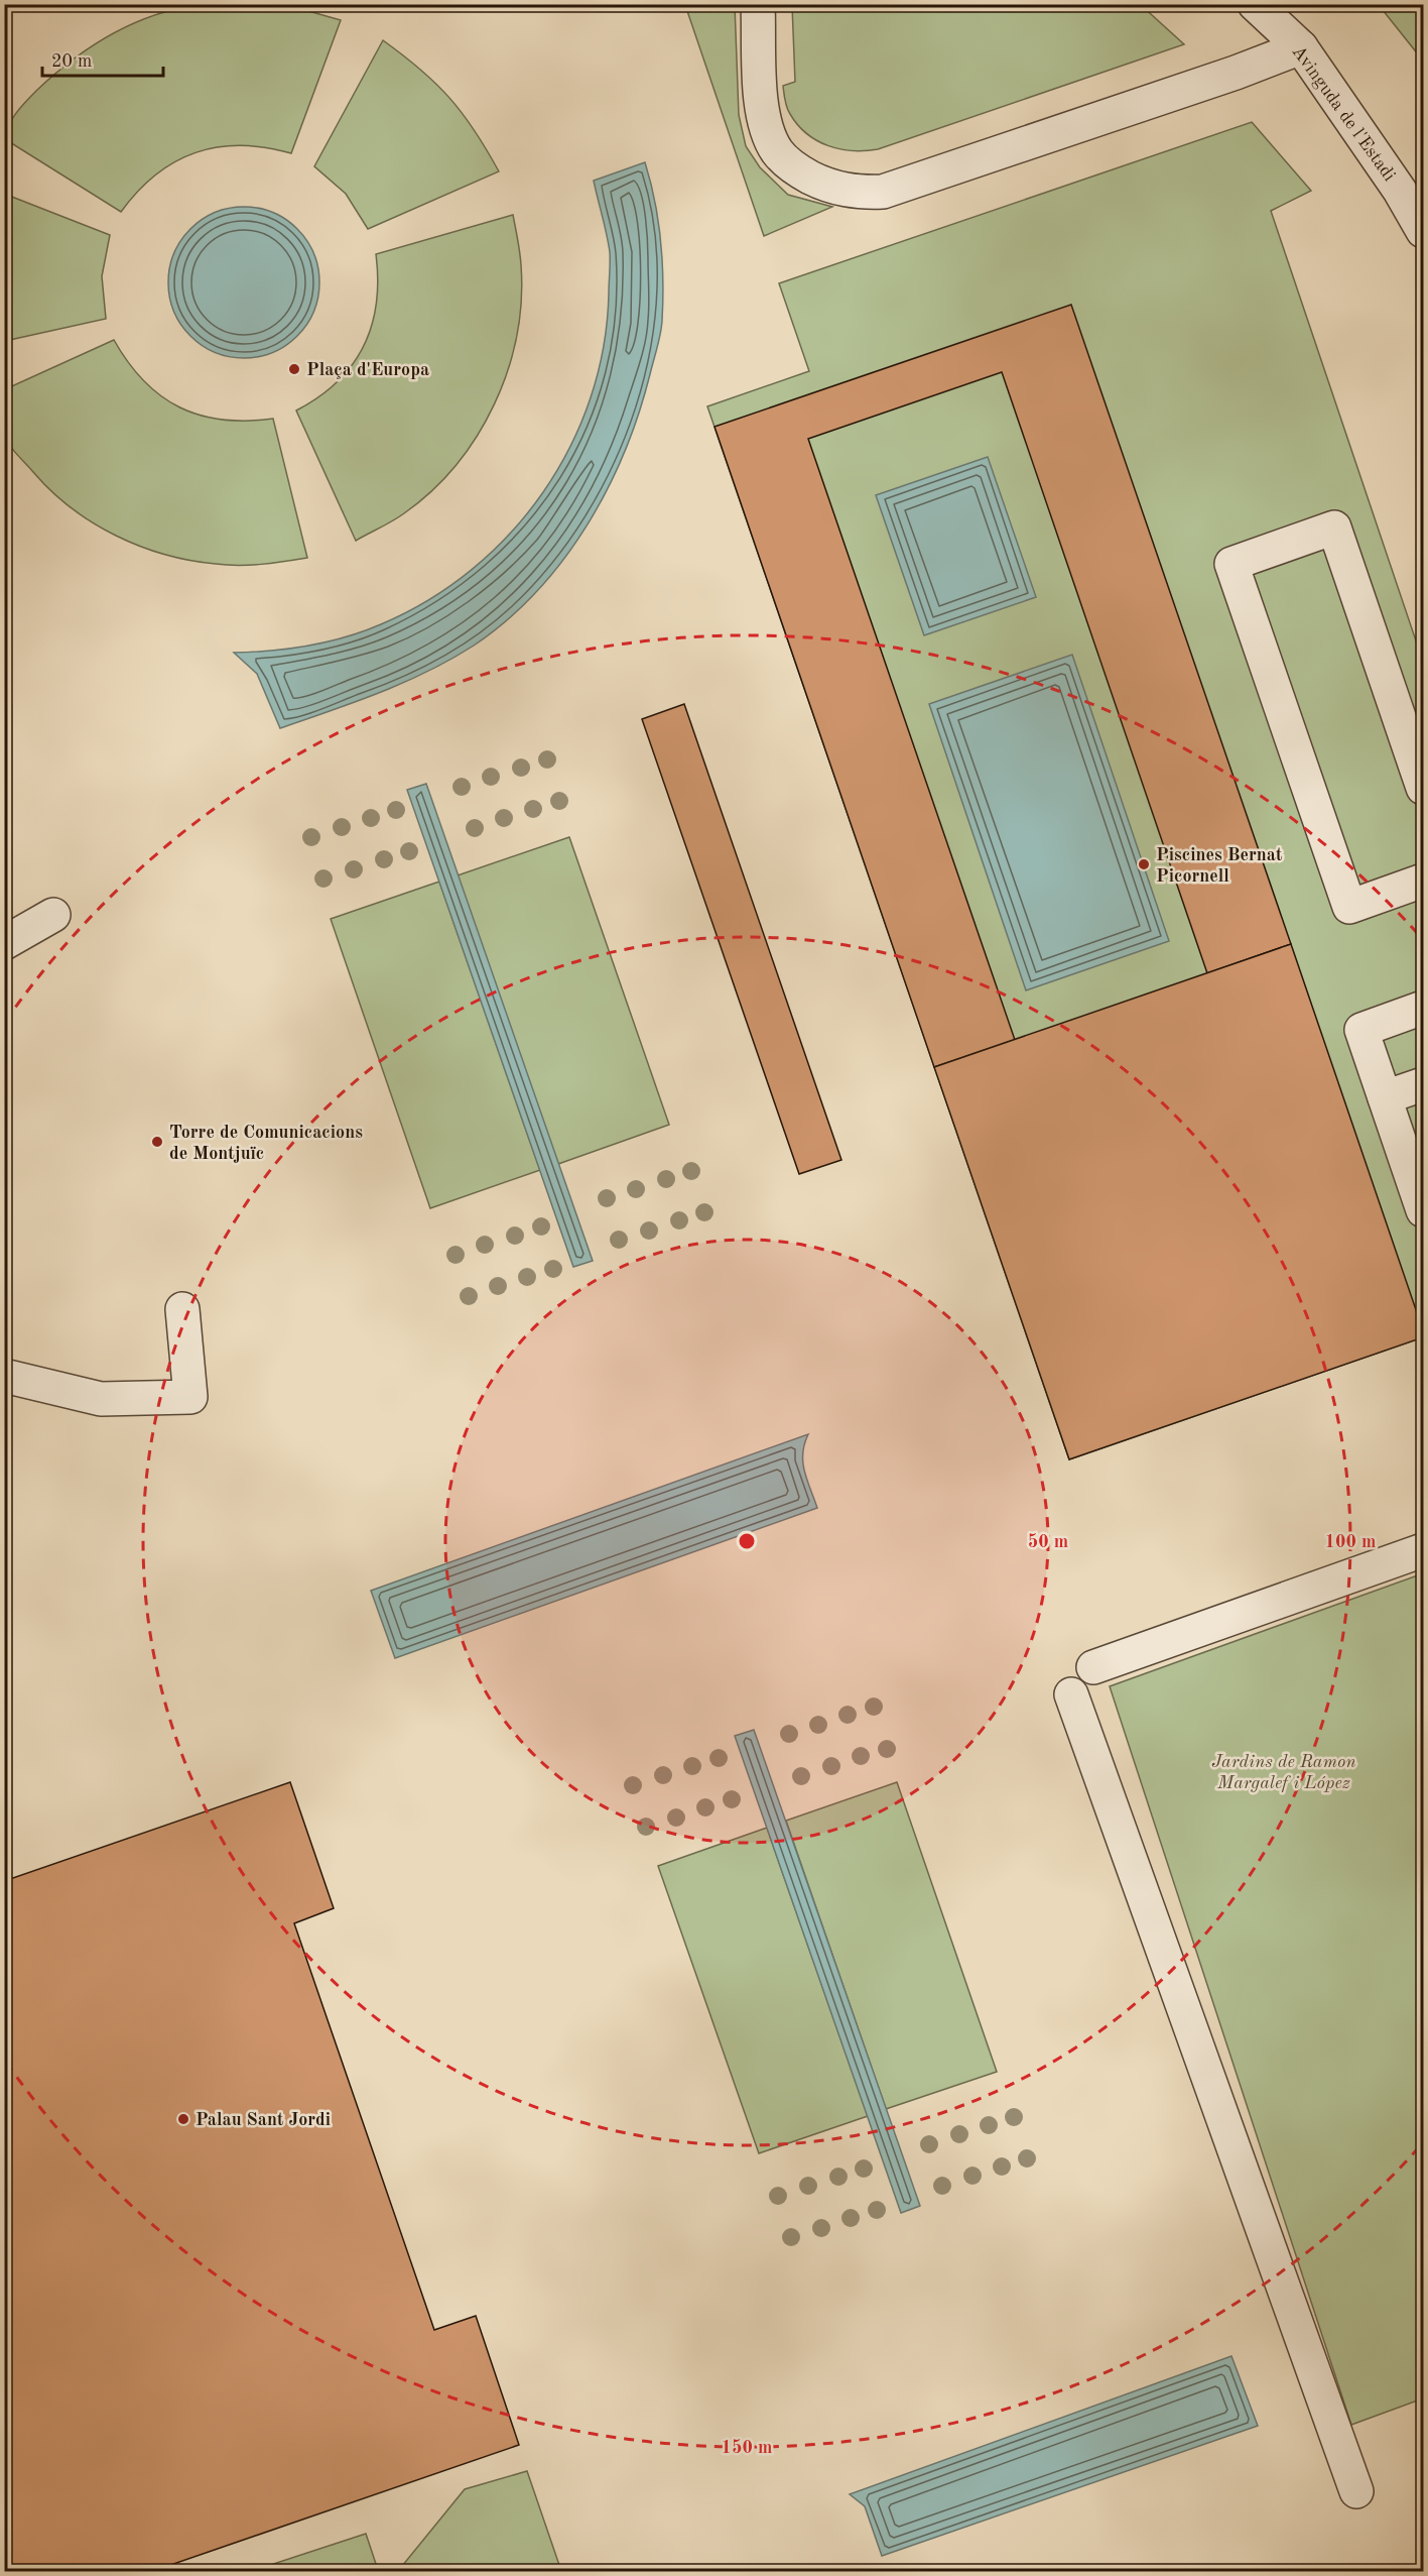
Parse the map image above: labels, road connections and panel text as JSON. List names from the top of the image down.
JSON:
{
  "streets": {
    "street": ["Avinguda de l'Estadi"]
  },
  "parks": ["Jardins de Ramon Margalef i López"],
  "places": [
    "Plaça d'Europa",
    "Piscines Bernat Picornell",
    "Torre de Comunicacions de Montjuïc",
    "Palau Sant Jordi"
  ],
  "scale_bar": "20 m",
  "rings": ["50 m", "100 m", "150 m"]
}
